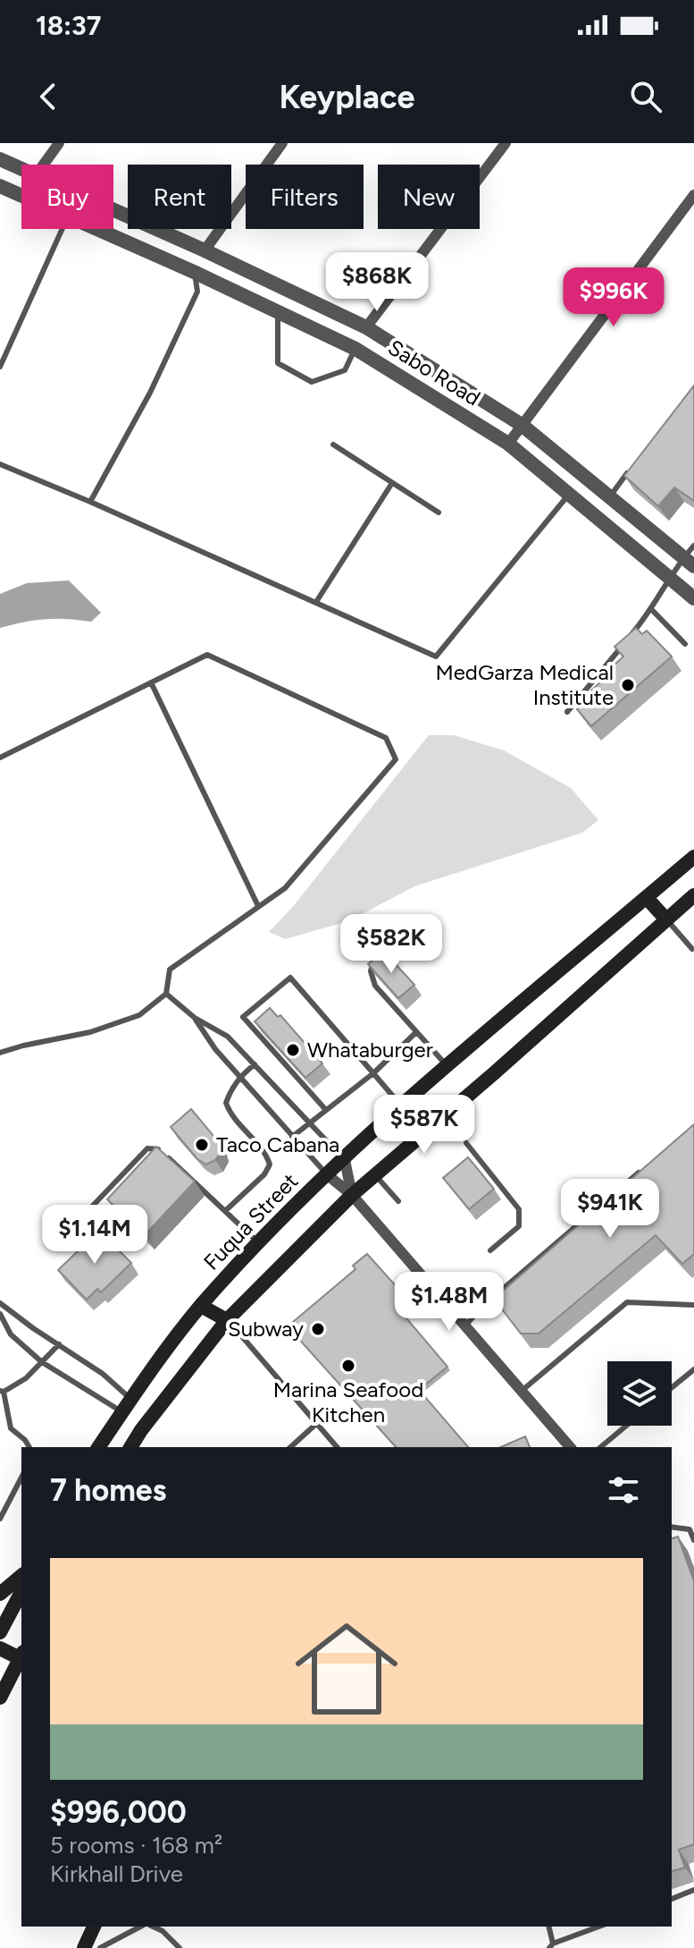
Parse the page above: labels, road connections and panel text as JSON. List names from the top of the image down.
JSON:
{
  "streets": {
    "main road": ["Fuqua Street"],
    "street": ["Sabo Road"]
  },
  "places": [
    "MedGarza Medical Institute",
    "Whataburger",
    "Taco Cabana",
    "Subway",
    "Marina Seafood Kitchen"
  ],
  "page": {
    "status": "18:37",
    "header": "Keyplace",
    "chip": [
      "Buy",
      "Rent",
      "Filters",
      "New"
    ],
    "price": [
      "$868K",
      "$996K",
      "$582K",
      "$587K",
      "$941K",
      "$1.14M",
      "$1.48M"
    ],
    "heading": "7 homes",
    "list": [
      {
        "name": "$996,000",
        "note": "5 rooms · 168 m² · Kirkhall Drive"
      }
    ]
  }
}
